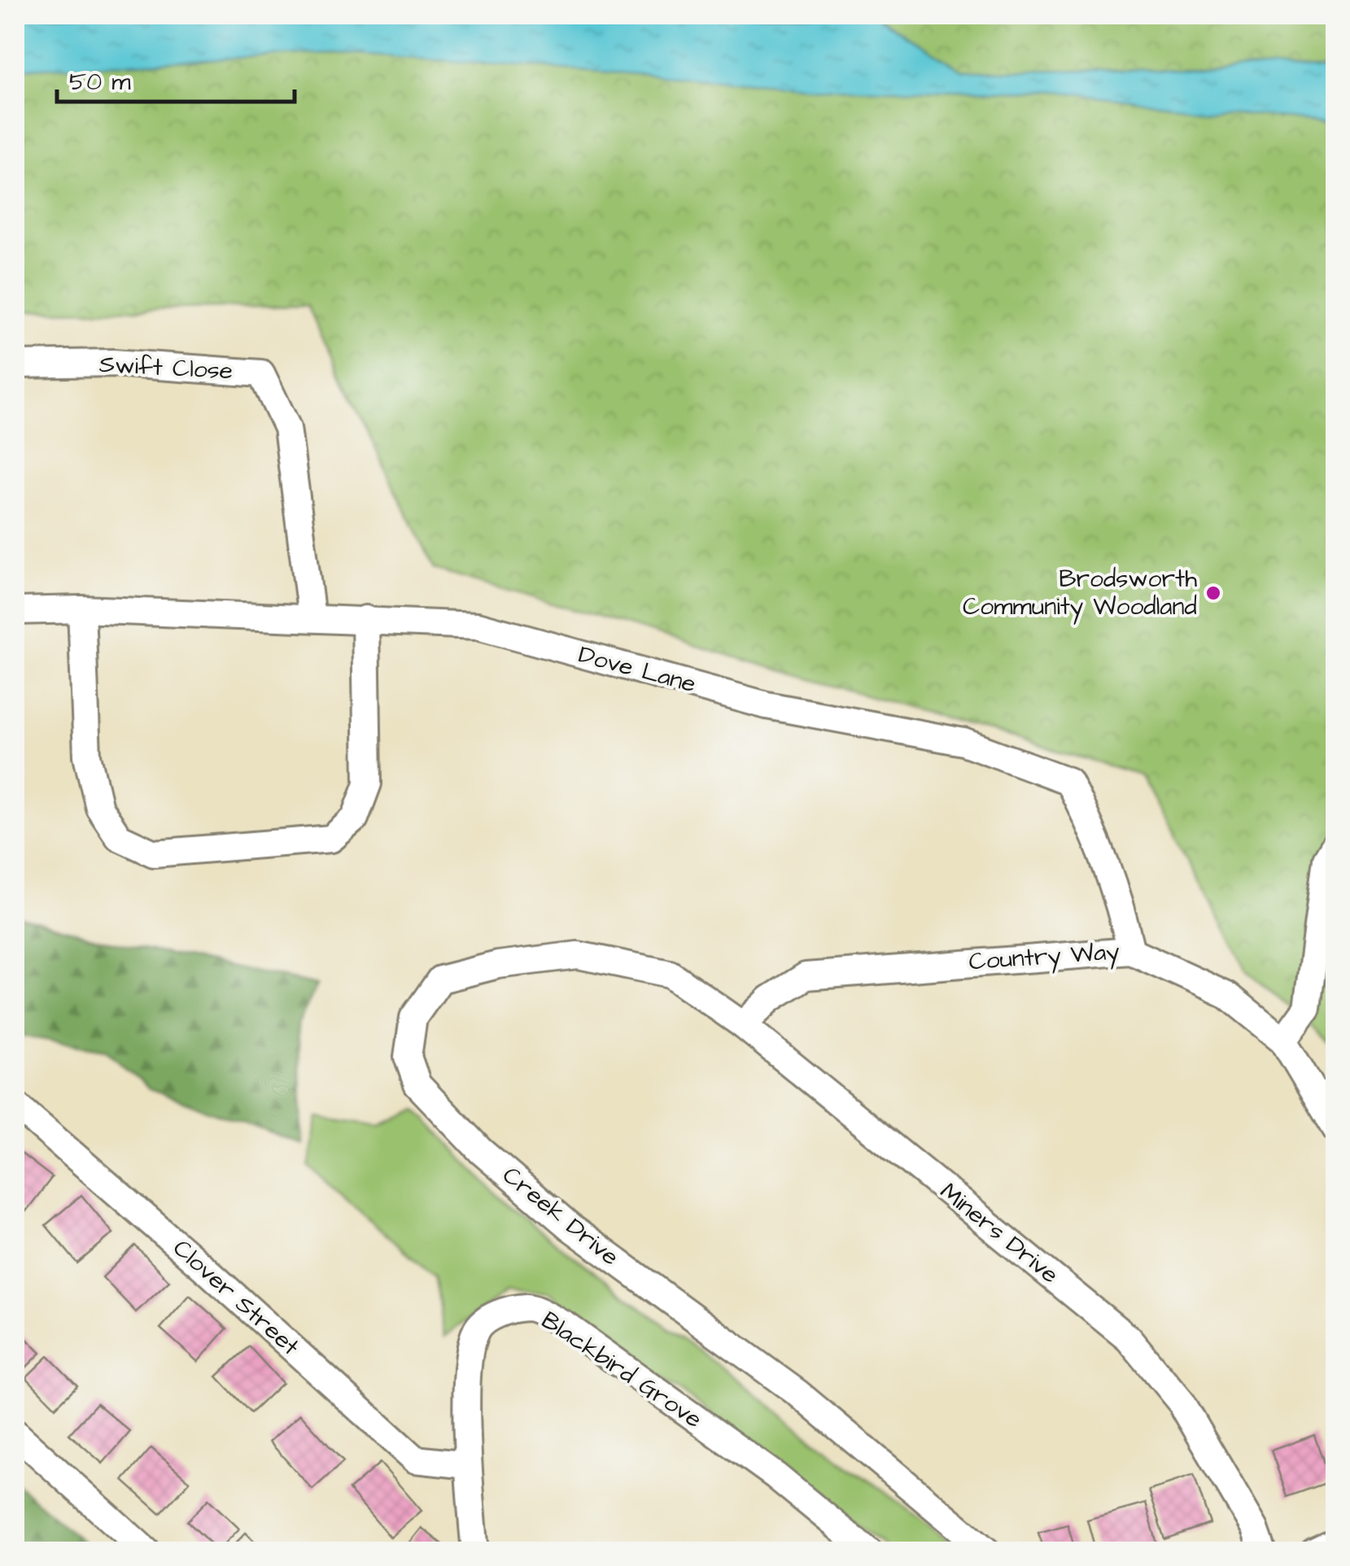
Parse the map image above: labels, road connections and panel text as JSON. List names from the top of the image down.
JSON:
{
  "streets": {
    "street": [
      "Swift Close",
      "Dove Lane",
      "Country Way",
      "Creek Drive",
      "Miners Drive",
      "Clover Street",
      "Blackbird Grove"
    ]
  },
  "crossings": [
    ["Swift Close", "Dove Lane"],
    ["Dove Lane", "Country Way"],
    ["Country Way", "Miners Drive"],
    ["Creek Drive", "Miners Drive"],
    ["Clover Street", "Blackbird Grove"]
  ],
  "places": ["Brodsworth Community Woodland"],
  "scale_bar": "50 m"
}
